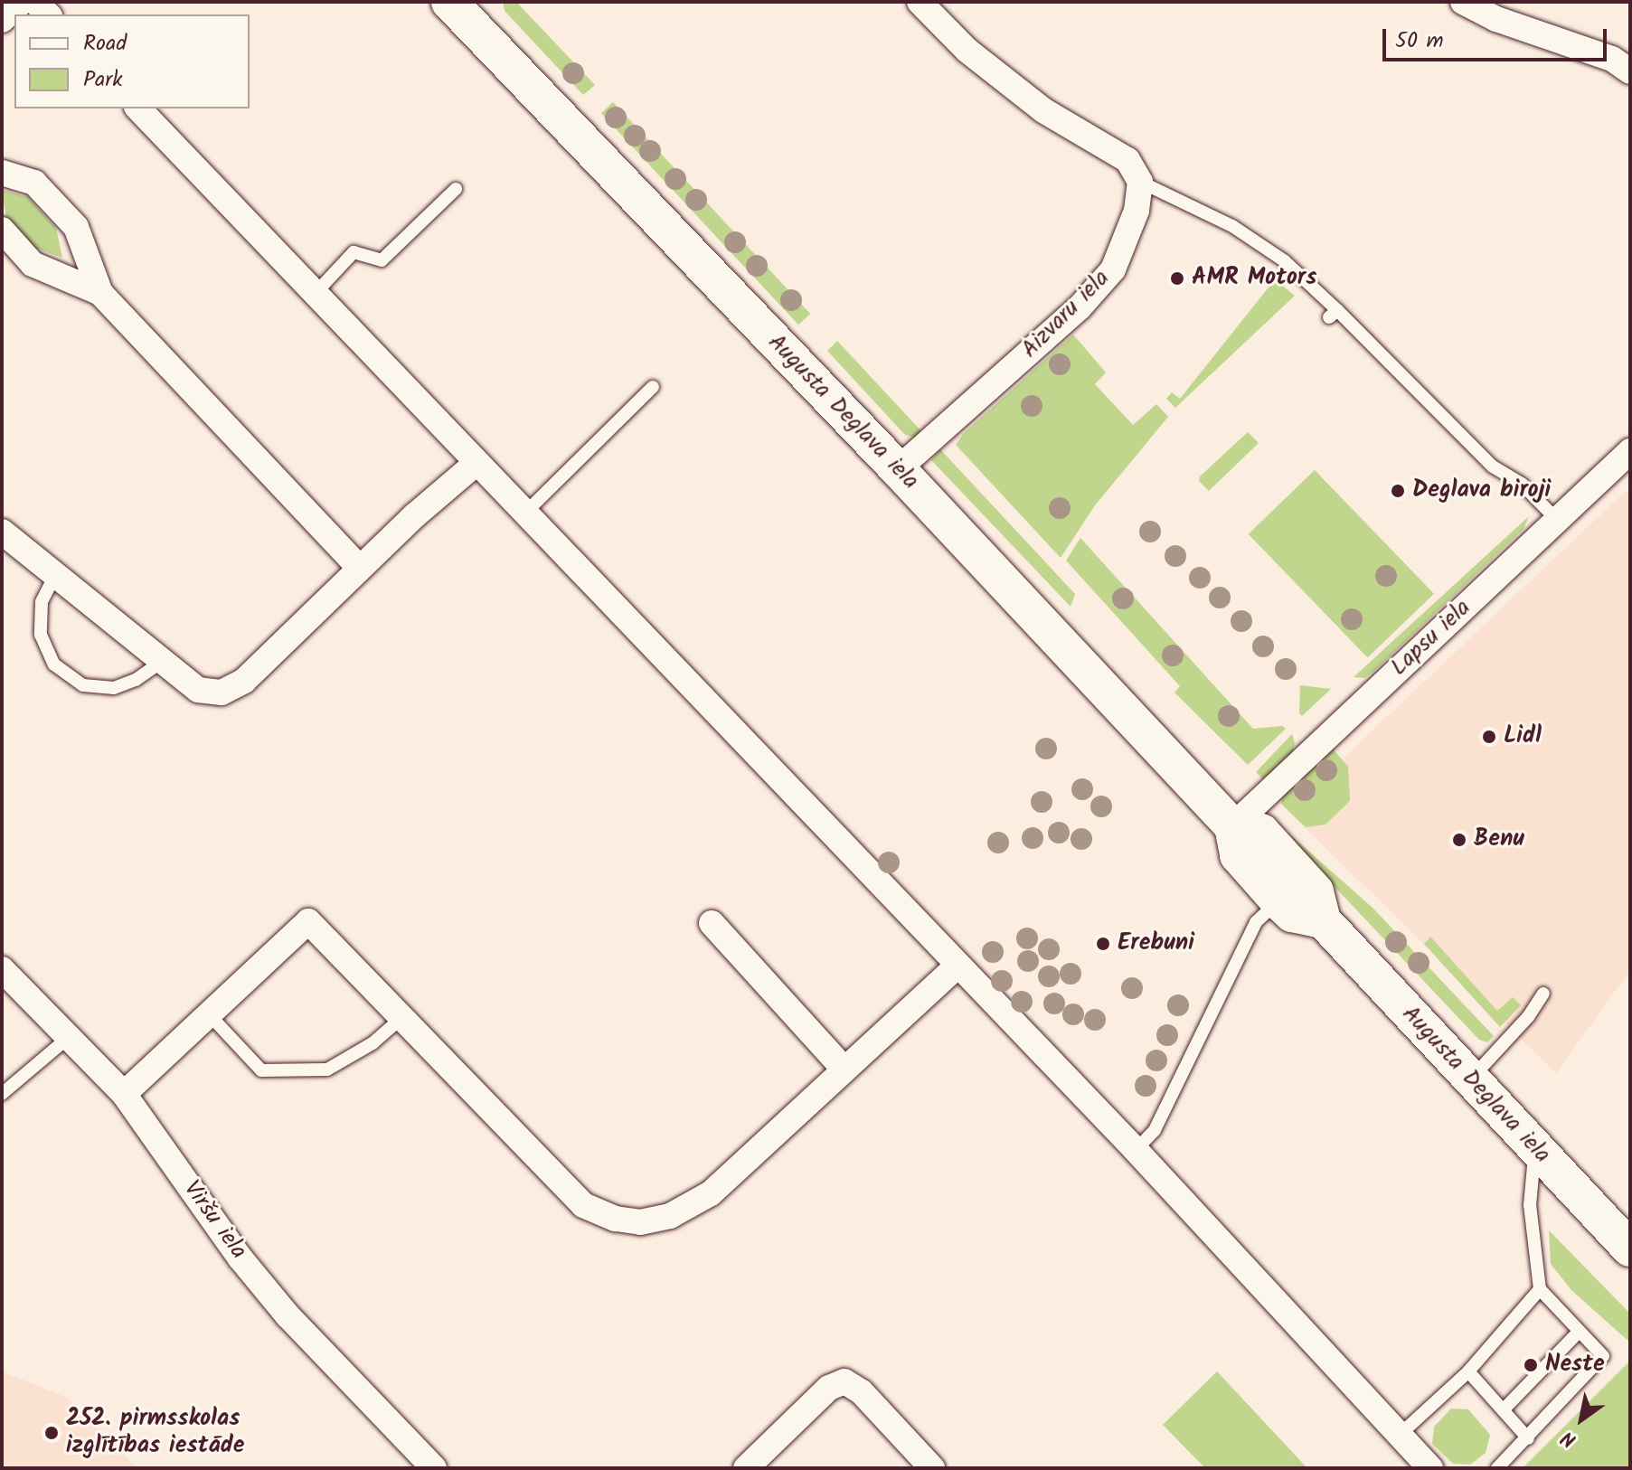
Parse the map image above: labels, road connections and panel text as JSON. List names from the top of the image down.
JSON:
{
  "streets": {
    "main road": ["Augusta Deglava iela"],
    "street": ["Aizvaru iela", "Lapsu iela", "Viršu iela"]
  },
  "crossings": [
    ["Aizvaru iela", "Augusta Deglava iela"],
    ["Augusta Deglava iela", "Lapsu iela"]
  ],
  "places": [
    "AMR Motors",
    "Deglava biroji",
    "Lidl",
    "Benu",
    "Erebuni",
    "Neste",
    "252. pirmsskolas izglītības iestāde"
  ],
  "legend": ["Road", "Park"],
  "scale_bar": "50 m",
  "north": "bottom left"
}
